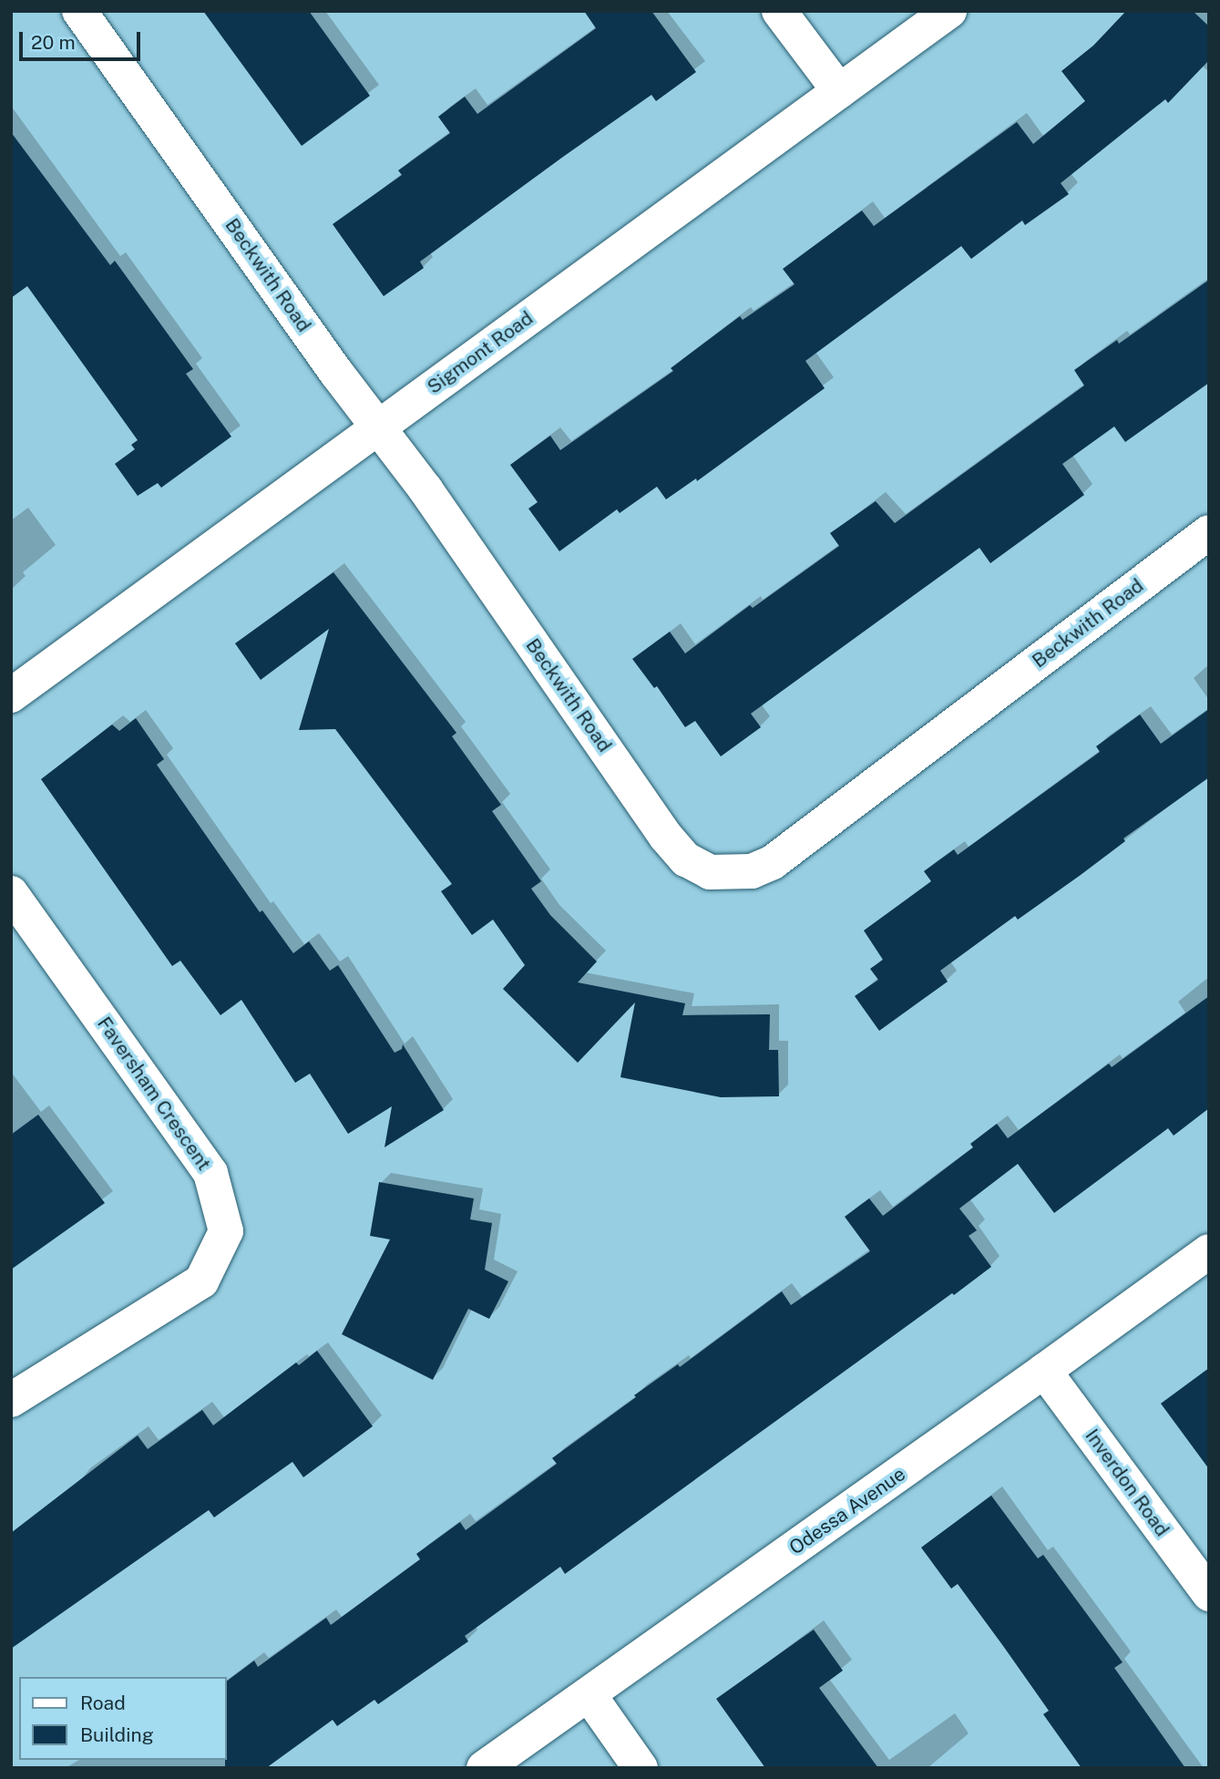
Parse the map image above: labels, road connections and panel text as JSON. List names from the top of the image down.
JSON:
{
  "streets": {
    "street": [
      "Beckwith Road",
      "Sigmont Road",
      "Faversham Crescent",
      "Inverdon Road",
      "Odessa Avenue"
    ]
  },
  "crossings": [
    ["Beckwith Road", "Sigmont Road"],
    ["Inverdon Road", "Odessa Avenue"]
  ],
  "legend": ["Road", "Building"],
  "scale_bar": "20 m"
}
